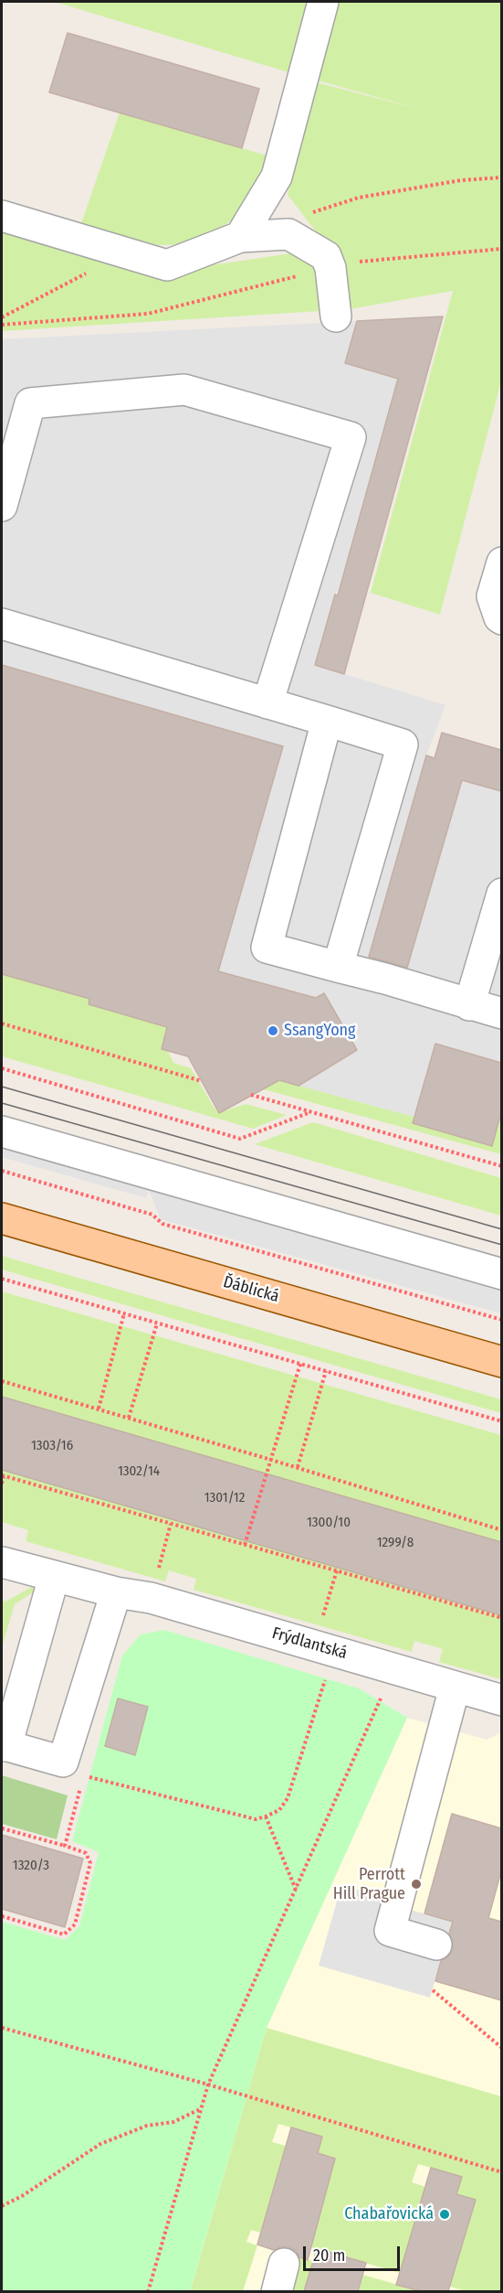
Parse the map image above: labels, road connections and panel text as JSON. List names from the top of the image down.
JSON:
{
  "streets": {
    "main road": ["Ďáblická"],
    "street": ["Frýdlantská"]
  },
  "places": ["SsangYong", "Perrott Hill Prague", "Chabařovická"],
  "house_numbers": [
    "1303/16",
    "1302/14",
    "1301/12",
    "1300/10",
    "1299/8",
    "1320/3"
  ],
  "scale_bar": "20 m"
}
